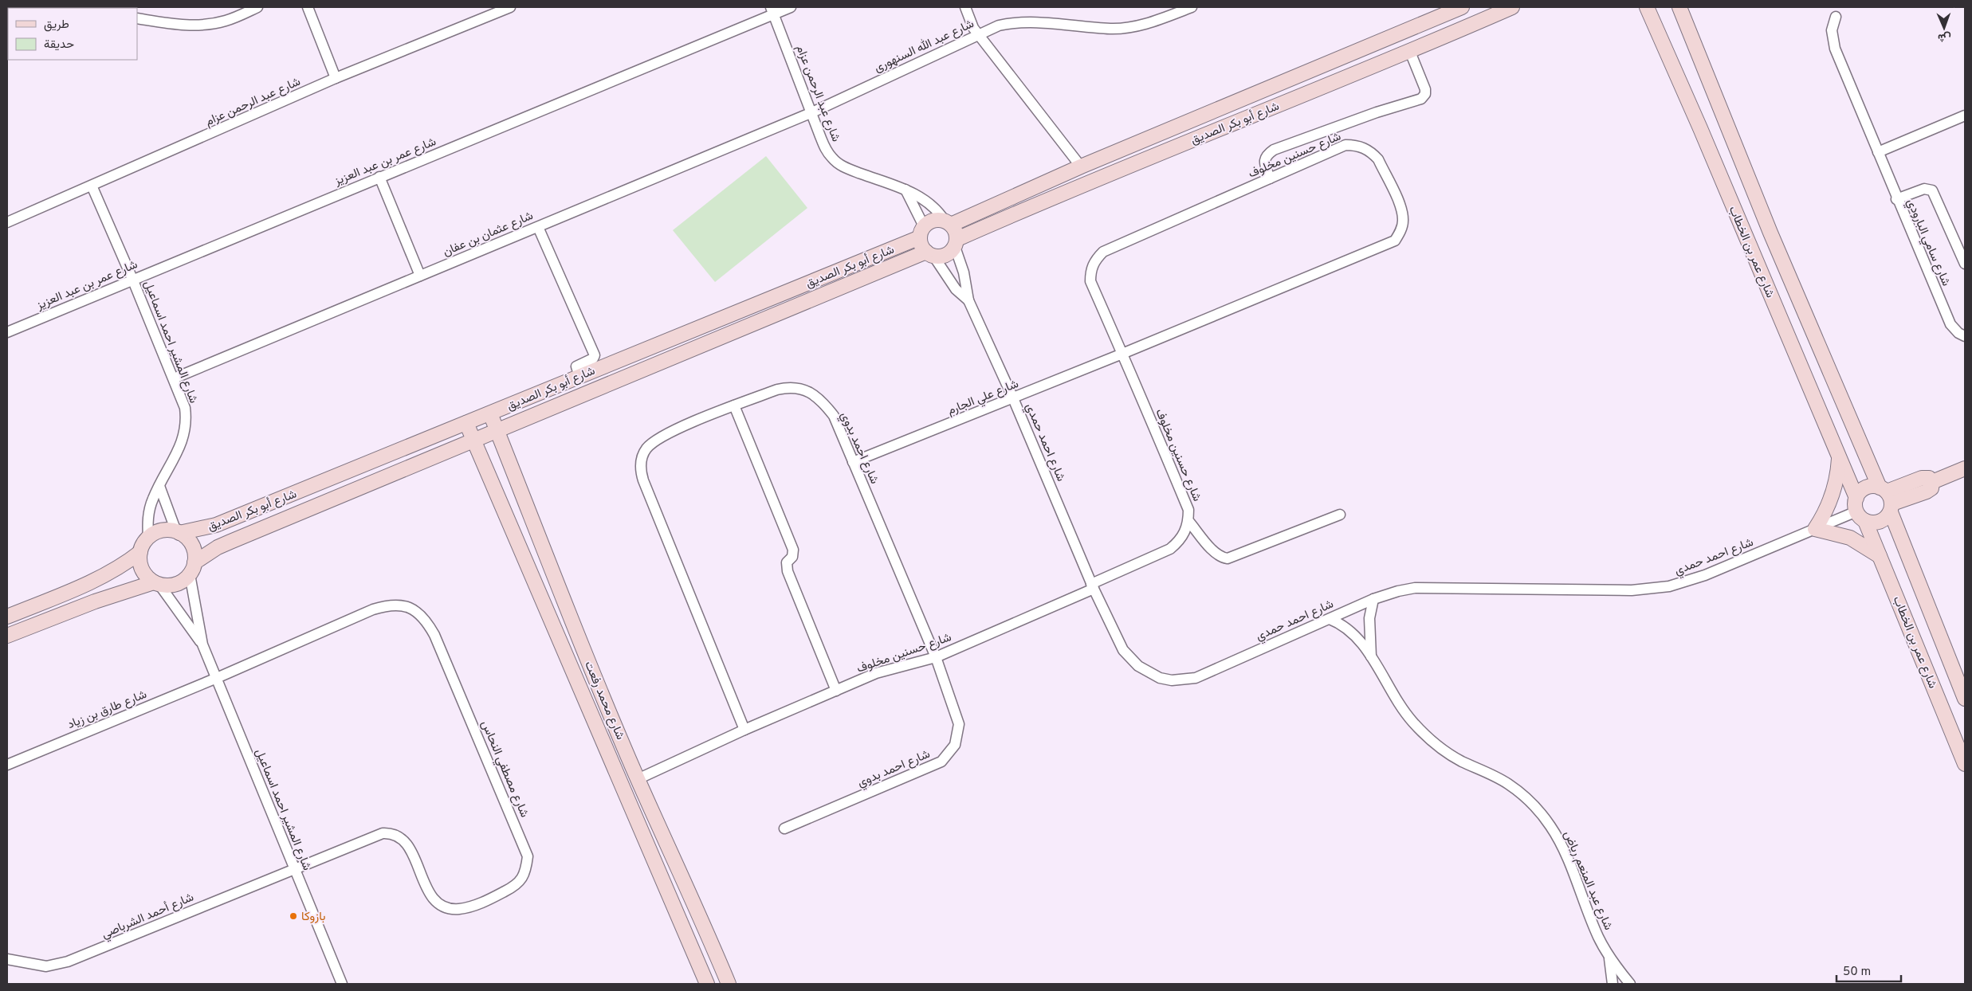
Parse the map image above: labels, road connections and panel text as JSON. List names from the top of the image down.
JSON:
{
  "streets": {
    "street": [
      "شارع عبد الله السنهورى",
      "شارع عبد الرحمن عزام",
      "شارع أبو بكر الصديق",
      "شارع حسنين مخلوف",
      "شارع عمر بن عبد العزيز",
      "شارع عثمان بن عفان",
      "شارع سامي البارودي",
      "شارع عمر بن الخطاب",
      "شارع المشير احمد اسماعيل",
      "شارع علي الجارم",
      "شارع احمد حمدي",
      "شارع احمد بدوي",
      "شارع محمد رفعت",
      "شارع طارق بن زياد",
      "شارع مصطفي النحاس",
      "شارع عبد المنعم رياض",
      "شارع أحمد الشرباصي"
    ]
  },
  "crossings": [
    ["شارع عبد الله السنهورى", "شارع عبد الرحمن عزام"],
    ["شارع عبد الله السنهورى", "شارع عثمان بن عفان"],
    ["شارع عبد الرحمن عزام", "شارع أبو بكر الصديق"],
    ["شارع عبد الرحمن عزام", "شارع عمر بن عبد العزيز"],
    ["شارع عبد الرحمن عزام", "شارع عثمان بن عفان"],
    ["شارع عبد الرحمن عزام", "شارع المشير احمد اسماعيل"],
    ["شارع عبد الرحمن عزام", "شارع احمد حمدي"],
    ["شارع أبو بكر الصديق", "شارع المشير احمد اسماعيل"],
    ["شارع أبو بكر الصديق", "شارع احمد حمدي"],
    ["شارع أبو بكر الصديق", "شارع محمد رفعت"],
    ["شارع حسنين مخلوف", "شارع علي الجارم"],
    ["شارع حسنين مخلوف", "شارع احمد حمدي"],
    ["شارع حسنين مخلوف", "شارع احمد بدوي"],
    ["شارع حسنين مخلوف", "شارع محمد رفعت"],
    ["شارع عمر بن عبد العزيز", "شارع المشير احمد اسماعيل"],
    ["شارع عثمان بن عفان", "شارع المشير احمد اسماعيل"],
    ["شارع عمر بن الخطاب", "شارع احمد حمدي"],
    ["شارع المشير احمد اسماعيل", "شارع طارق بن زياد"],
    ["شارع المشير احمد اسماعيل", "شارع مصطفي النحاس"],
    ["شارع المشير احمد اسماعيل", "شارع أحمد الشرباصي"],
    ["شارع علي الجارم", "شارع احمد حمدي"],
    ["شارع علي الجارم", "شارع احمد بدوي"],
    ["شارع احمد حمدي", "شارع عبد المنعم رياض"],
    ["شارع طارق بن زياد", "شارع مصطفي النحاس"],
    ["شارع مصطفي النحاس", "شارع أحمد الشرباصي"]
  ],
  "places": ["بازوكا"],
  "legend": ["طريق", "حديقة"],
  "scale_bar": "50 m",
  "north": "bottom"
}
